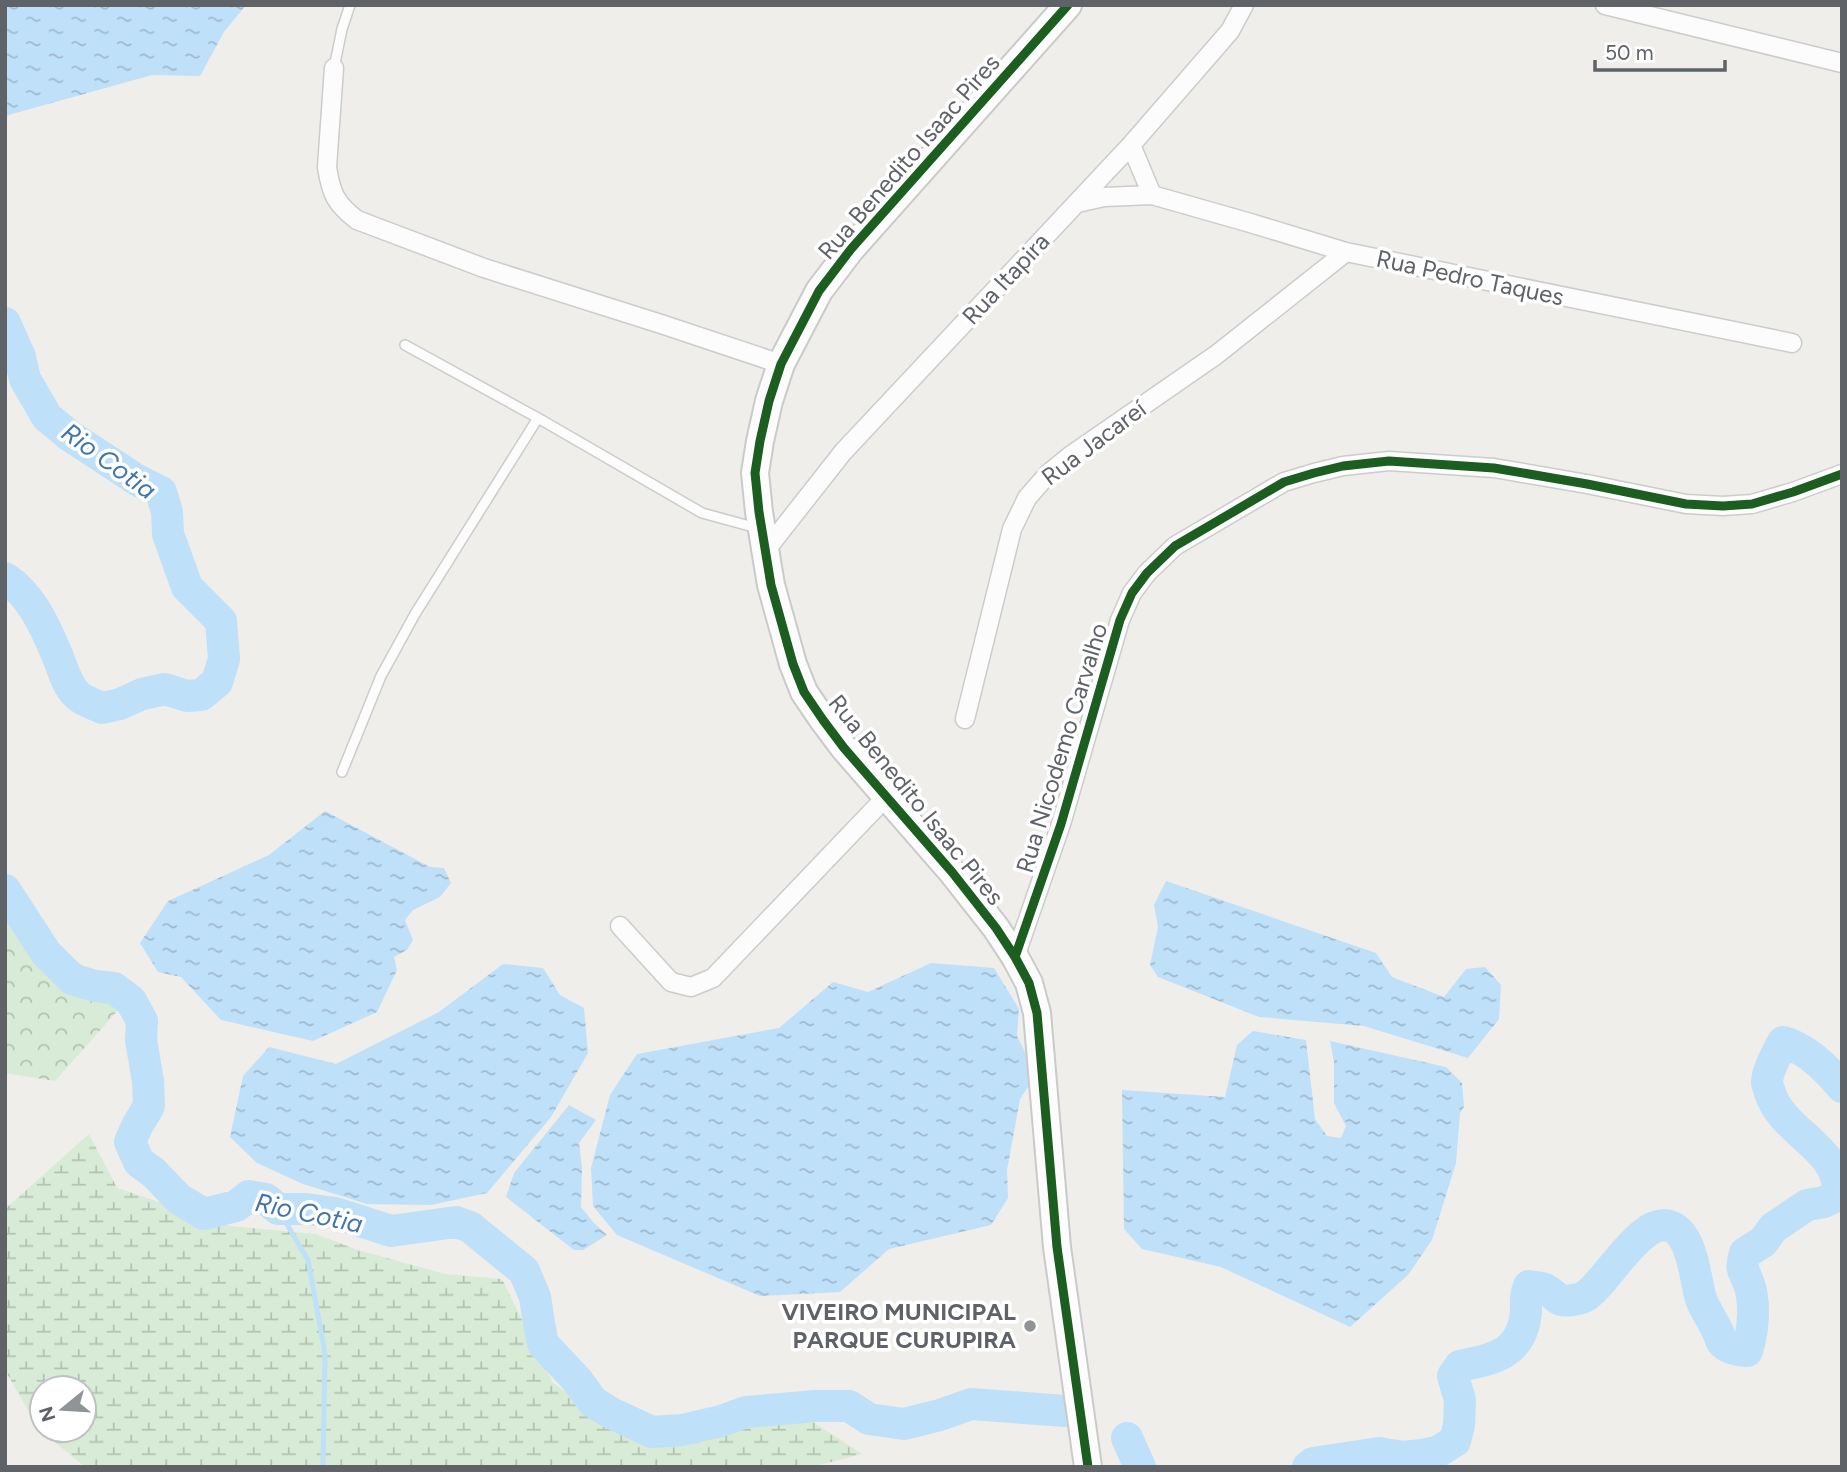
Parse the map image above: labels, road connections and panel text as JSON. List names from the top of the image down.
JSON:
{
  "streets": {
    "street": [
      "Rua Benedito Isaac Pires",
      "Rua Pedro Taques",
      "Rua Itapira",
      "Rua Jacareí",
      "Rua Nicodemo Carvalho"
    ]
  },
  "crossings": [
    ["Rua Benedito Isaac Pires", "Rua Itapira"],
    ["Rua Benedito Isaac Pires", "Rua Nicodemo Carvalho"],
    ["Rua Pedro Taques", "Rua Itapira"],
    ["Rua Pedro Taques", "Rua Jacareí"]
  ],
  "water": ["Rio Cotia"],
  "places": ["VIVEIRO MUNICIPAL PARQUE CURUPIRA"],
  "scale_bar": "50 m",
  "north": "left"
}
